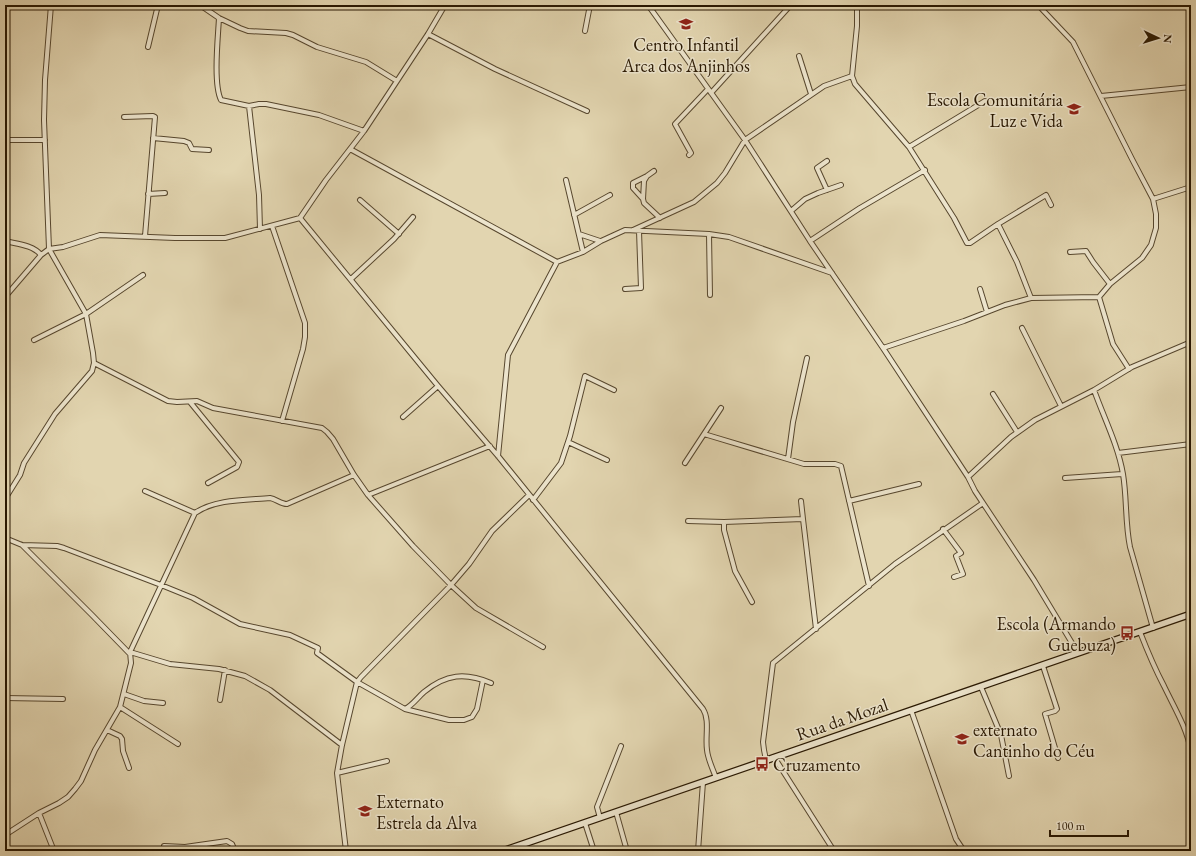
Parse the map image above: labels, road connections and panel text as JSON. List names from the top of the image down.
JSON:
{
  "streets": {
    "main road": ["Rua da Mozal"]
  },
  "places": {
    "school or university": [
      "Centro Infantil Arca dos Anjinhos",
      "Escola Comunitária Luz e Vida",
      "externato Cantinho do Céu",
      "Externato Estrela da Alva"
    ],
    "bus stop": ["Escola (Armando Guebuza)", "Cruzamento"]
  },
  "scale_bar": "100 m",
  "north": "right"
}
